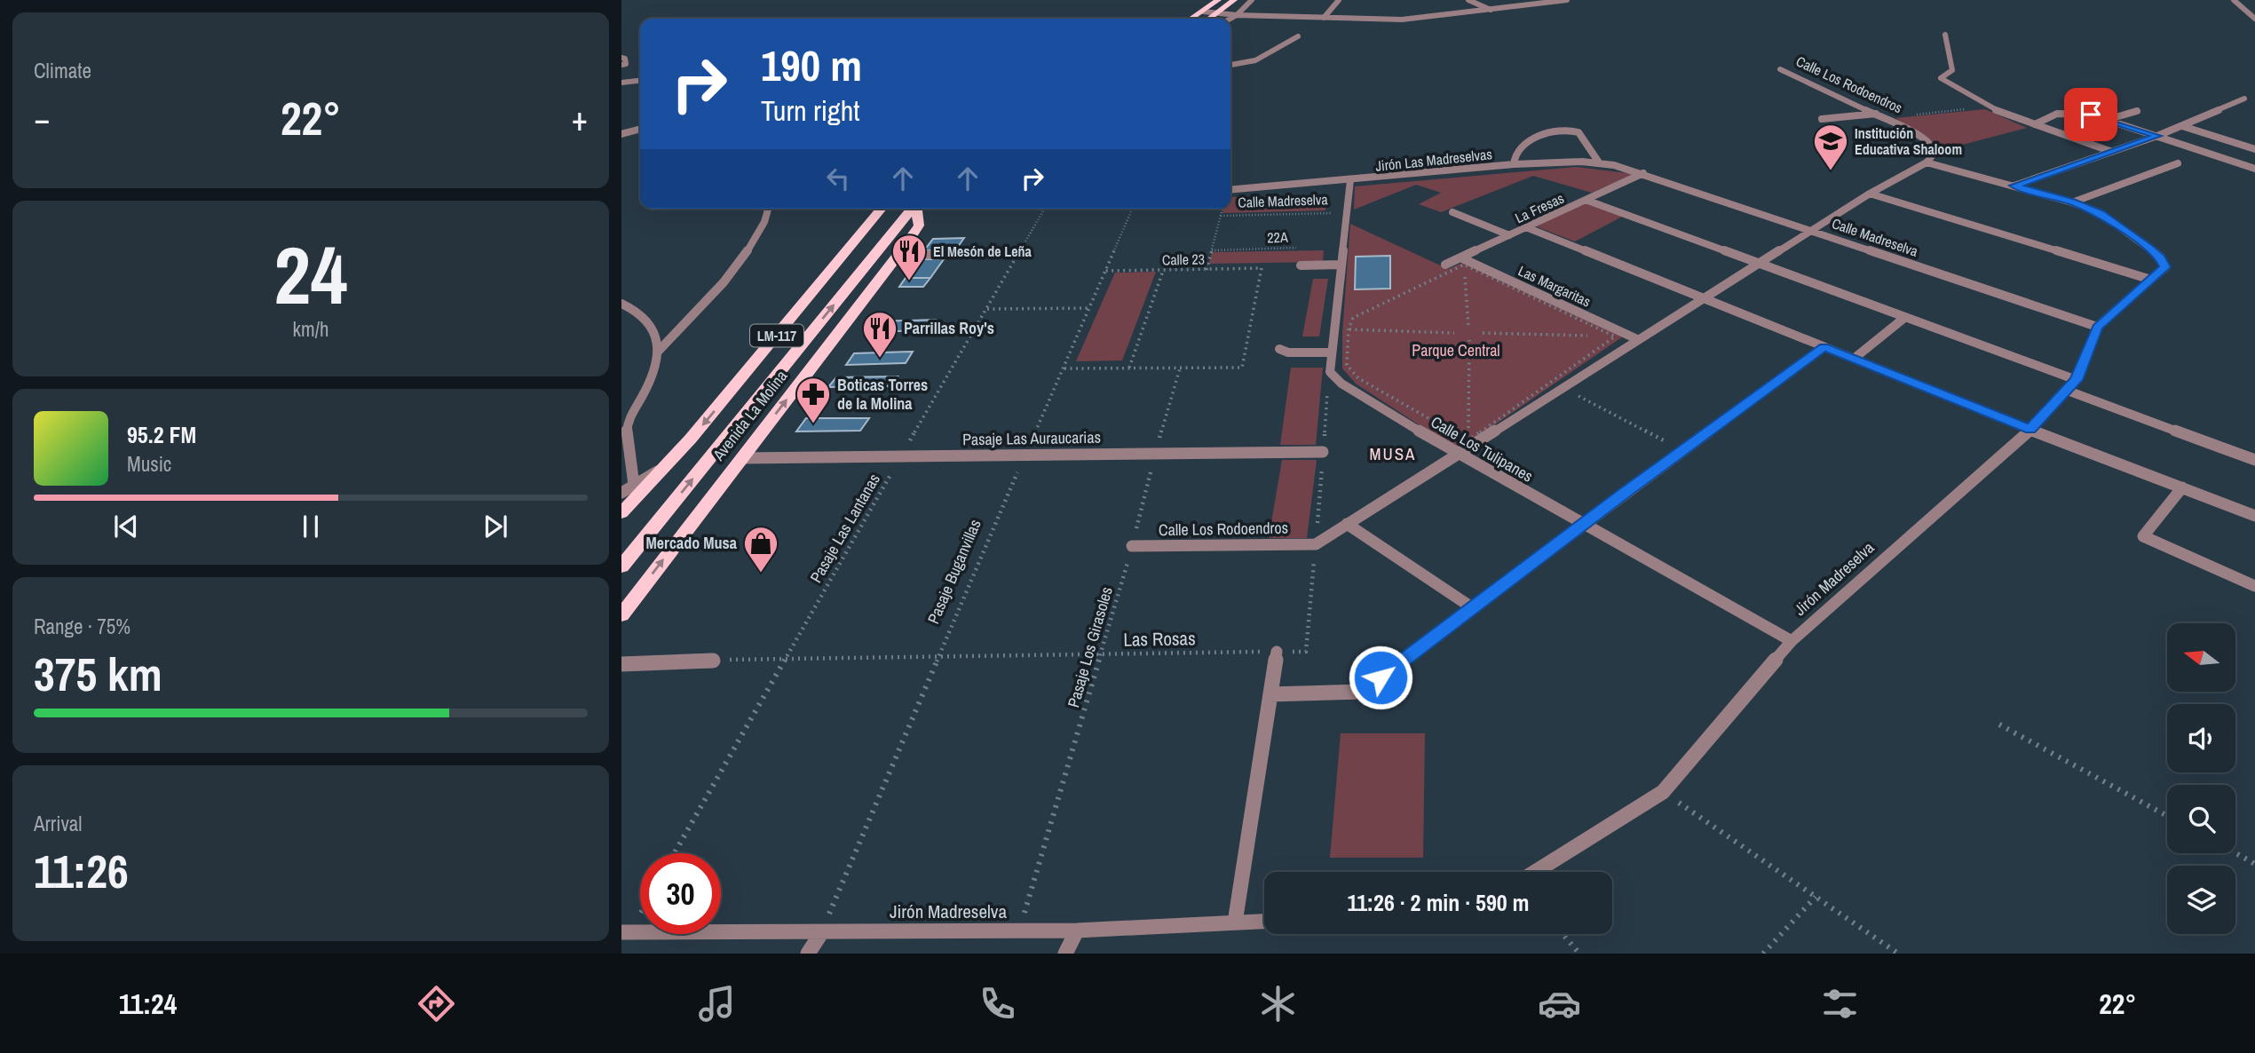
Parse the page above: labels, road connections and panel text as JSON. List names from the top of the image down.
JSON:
{
  "streets": {
    "main road": ["LM-117", "Avenida La Molina"],
    "street": [
      "Calle Los Rodoendros",
      "Jirón Las Madreselvas",
      "Calle Madreselva",
      "La Fresas",
      "Las Margaritas",
      "Pasaje Las Auraucarias",
      "Calle Los Tulipanes",
      "Jirón Madreselva"
    ],
    "path": [
      "22A",
      "Calle 23",
      "Pasaje Las Lantanas",
      "Pasaje Buganvillas",
      "Las Rosas",
      "Pasaje Los Girasoles"
    ]
  },
  "crossings": [
    ["Calle Los Rodoendros", "Las Rosas"],
    ["Calle Los Rodoendros", "Pasaje Los Girasoles"],
    ["Jirón Las Madreselvas", "Calle Madreselva"],
    ["Jirón Las Madreselvas", "La Fresas"],
    ["Calle Madreselva", "La Fresas"],
    ["Calle Madreselva", "Jirón Madreselva"],
    ["La Fresas", "Las Margaritas"],
    ["Calle 23", "Pasaje Buganvillas"],
    ["Calle 23", "Pasaje Los Girasoles"],
    ["Avenida La Molina", "Pasaje Las Auraucarias"],
    ["Pasaje Las Auraucarias", "Pasaje Las Lantanas"],
    ["Pasaje Las Auraucarias", "Pasaje Buganvillas"],
    ["Pasaje Las Auraucarias", "Pasaje Los Girasoles"],
    ["Calle Los Tulipanes", "Jirón Madreselva"],
    ["Pasaje Las Lantanas", "Las Rosas"],
    ["Pasaje Buganvillas", "Jirón Madreselva"],
    ["Pasaje Buganvillas", "Las Rosas"],
    ["Jirón Madreselva", "Pasaje Los Girasoles"],
    ["Las Rosas", "Pasaje Los Girasoles"]
  ],
  "districts": ["MUSA"],
  "parks": ["Parque Central"],
  "places": {
    "school or university": ["Institución Educativa Shaloom"],
    "restaurant": ["El Mesón de Leña", "Parrillas Roy's"],
    "pharmacy": ["Boticas Torres de la Molina"],
    "shop": ["Mercado Musa"]
  },
  "north": "left",
  "page": {
    "tile": [
      "Climate",
      ["24", "km/h"],
      ["Range · 75%", "375 km"],
      ["Arrival", "11:26"]
    ],
    "turn": ["190 m", "Turn right"],
    "heat": ["−", "22°", "+"],
    "song": ["95.2 FM", "Music"],
    "limit": "30",
    "trip": "11:26 · 2 min · 590 m",
    "tabs": ["11:24", "22°"]
  }
}
